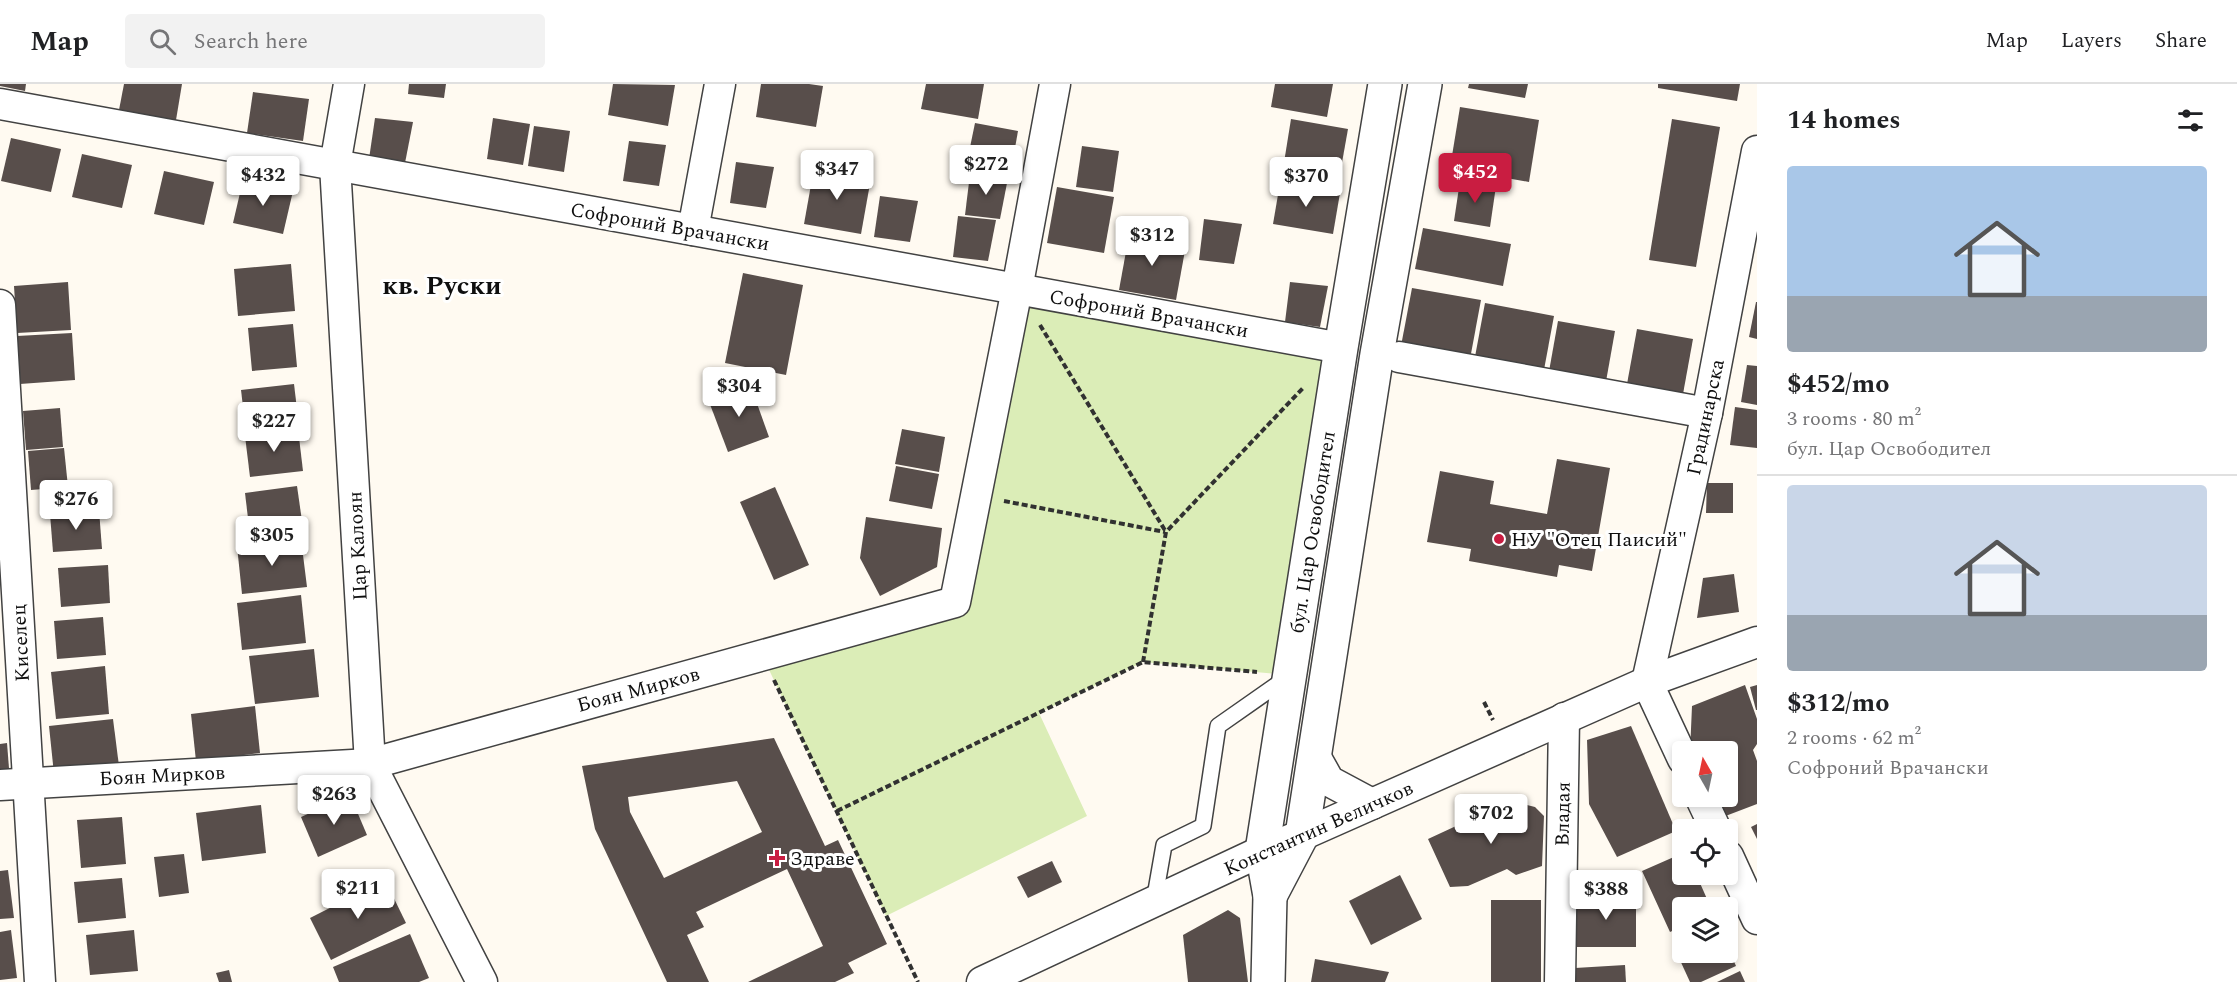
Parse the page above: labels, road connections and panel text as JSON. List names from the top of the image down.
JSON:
{
  "streets": {
    "street": [
      "Софроний Врачански",
      "Градинарска",
      "бул. Цар Освободител",
      "Цар Калоян",
      "Киселец",
      "Боян Мирков",
      "Владая",
      "Константин Величков"
    ]
  },
  "crossings": [
    ["Софроний Врачански", "бул. Цар Освободител"],
    ["Софроний Врачански", "Цар Калоян"],
    ["Софроний Врачански", "Боян Мирков"],
    ["Градинарска", "Константин Величков"],
    ["бул. Цар Освободител", "Константин Величков"],
    ["Цар Калоян", "Боян Мирков"],
    ["Киселец", "Боян Мирков"],
    ["Владая", "Константин Величков"]
  ],
  "districts": ["кв. Руски"],
  "places": {
    "other": ["НУ \"Отец Паисий\""],
    "health": ["Здраве"]
  },
  "north": "top",
  "page": {
    "header": "Map",
    "search": "Search here",
    "nav": ["Map", "Layers", "Share"],
    "heading": "14 homes",
    "price": [
      "$272",
      "$347",
      "$452",
      "$432",
      "$370",
      "$312",
      "$304",
      "$227",
      "$276",
      "$305",
      "$263",
      "$702",
      "$211",
      "$388"
    ],
    "list": [
      {
        "name": "$452/mo",
        "note": "3 rooms · 80 m² · бул. Цар Освободител"
      },
      {
        "name": "$312/mo",
        "note": "2 rooms · 62 m² · Софроний Врачански"
      }
    ]
  }
}
